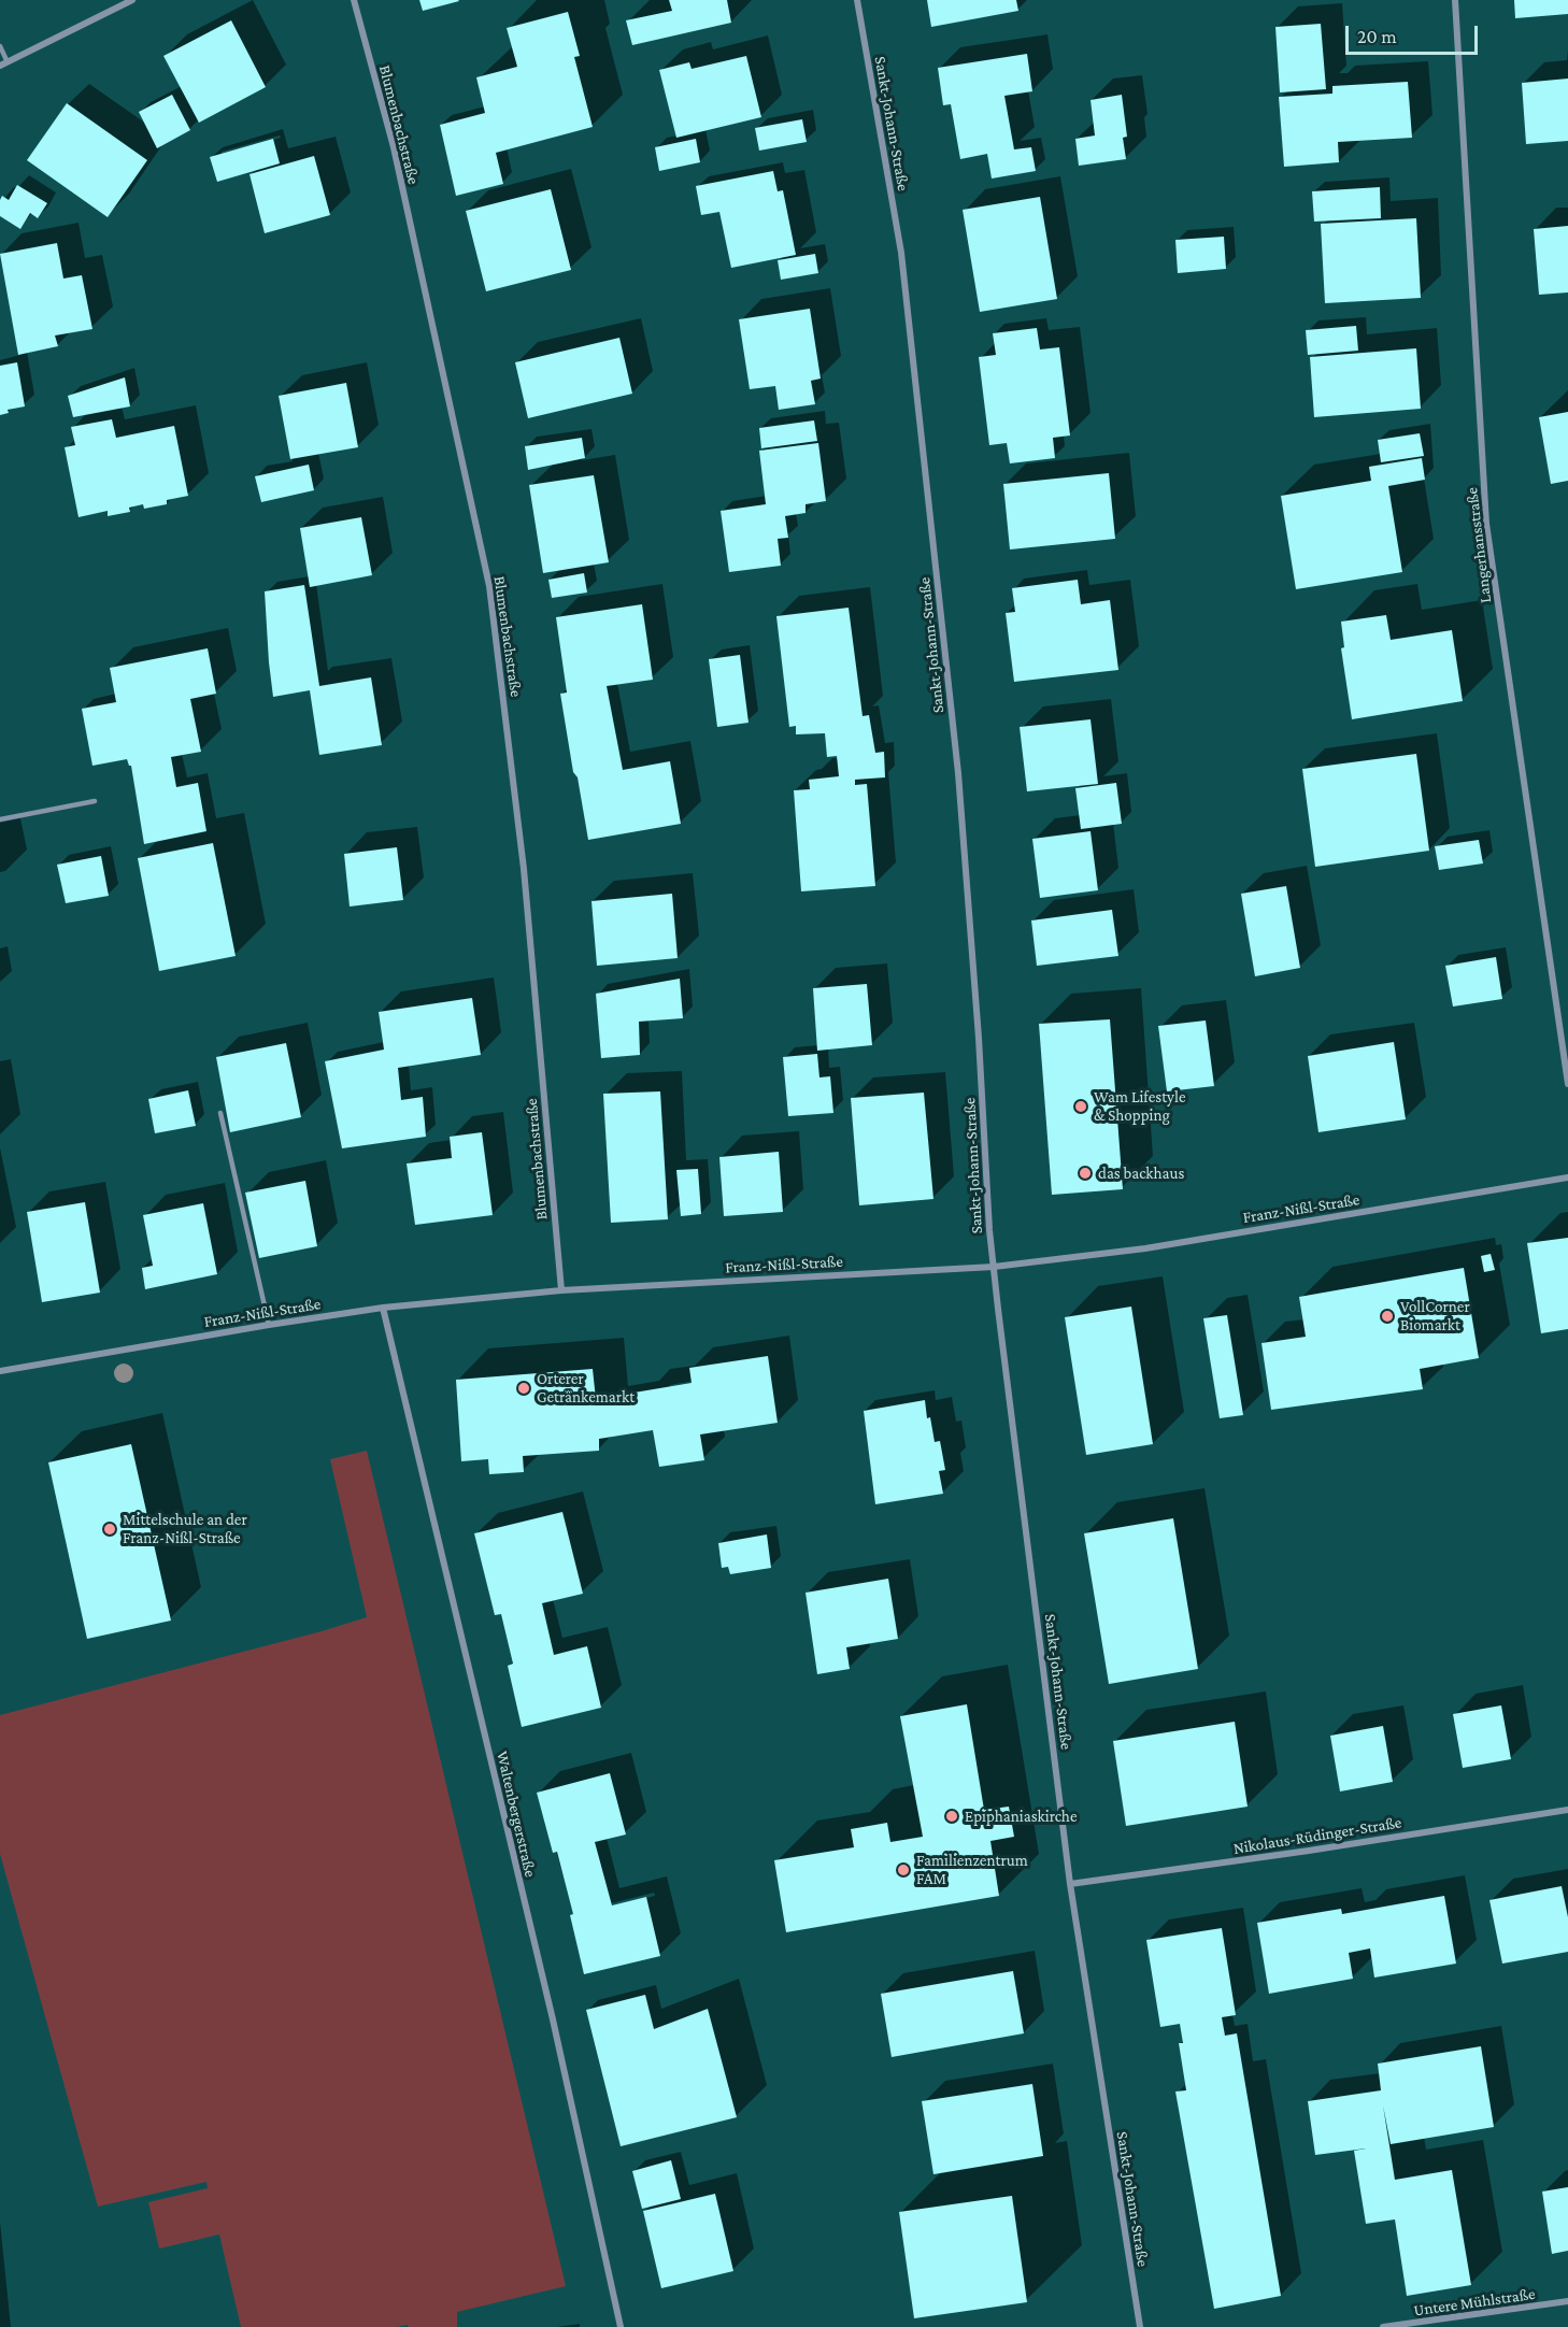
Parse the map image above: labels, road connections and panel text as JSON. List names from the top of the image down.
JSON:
{
  "streets": {
    "street": [
      "Sankt-Johann-Straße",
      "Blumenbachstraße",
      "Langerhansstraße",
      "Franz-Nißl-Straße",
      "Waltenbergerstraße",
      "Nikolaus-Rüdinger-Straße",
      "Untere Mühlstraße"
    ]
  },
  "crossings": [
    ["Sankt-Johann-Straße", "Franz-Nißl-Straße"],
    ["Sankt-Johann-Straße", "Nikolaus-Rüdinger-Straße"],
    ["Blumenbachstraße", "Franz-Nißl-Straße"],
    ["Franz-Nißl-Straße", "Waltenbergerstraße"]
  ],
  "places": [
    "Wam Lifestyle & Shopping",
    "das backhaus",
    "VollCorner Biomarkt",
    "Orterer Getränkemarkt",
    "Mittelschule an der Franz-Nißl-Straße",
    "Epiphaniaskirche",
    "Familienzentrum FAM"
  ],
  "scale_bar": "20 m"
}
